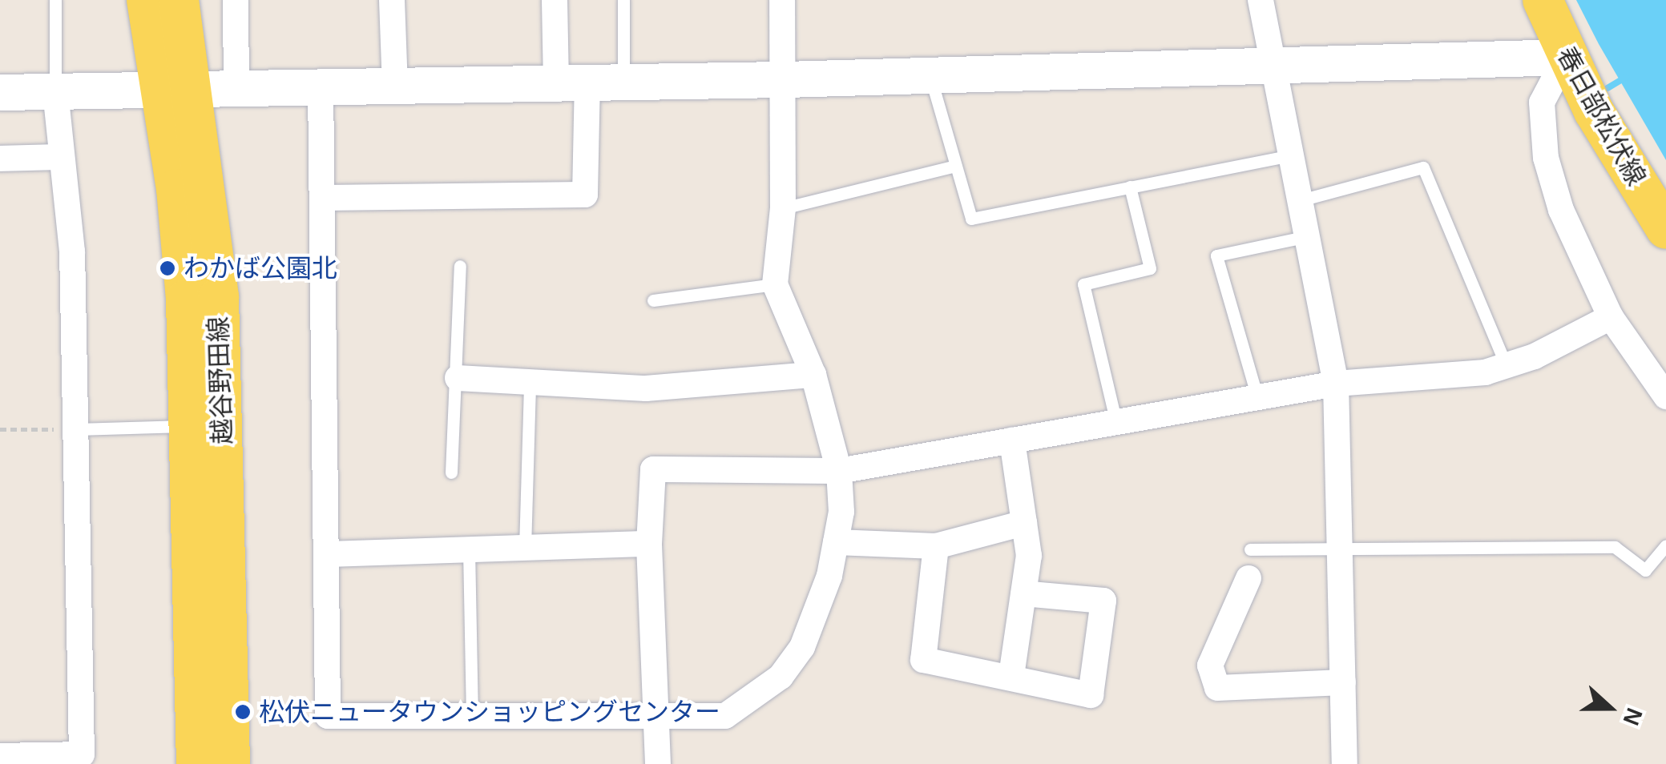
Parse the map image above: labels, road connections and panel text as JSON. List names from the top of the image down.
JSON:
{
  "streets": {
    "main road": ["春日部松伏線", "越谷野田線"]
  },
  "places": ["わかば公園北", "松伏ニュータウンショッピングセンター"],
  "north": "right"
}
